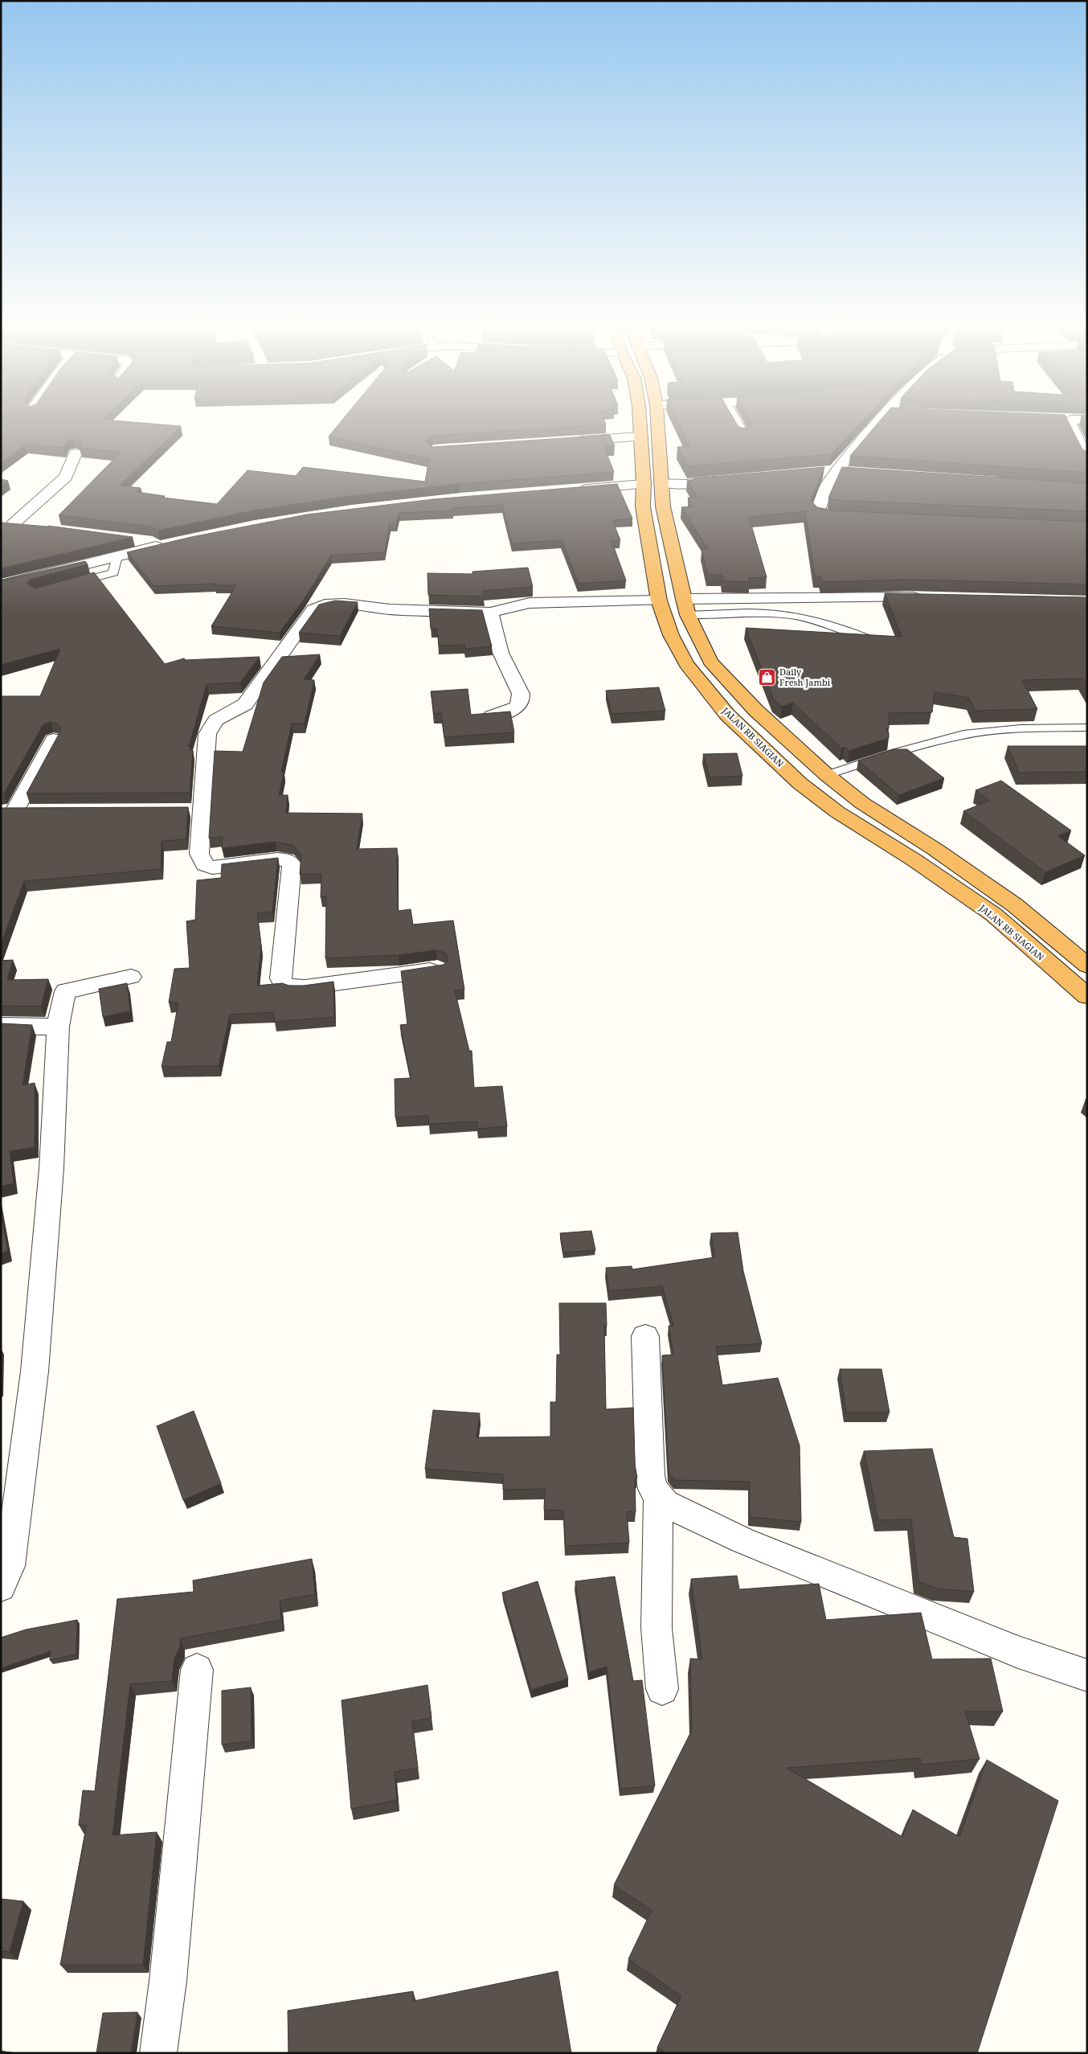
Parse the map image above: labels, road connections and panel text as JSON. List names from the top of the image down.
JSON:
{
  "streets": {
    "highway": ["JALAN RB SIAGIAN"]
  },
  "places": {
    "shop": ["Daily Fresh Jambi"]
  }
}
